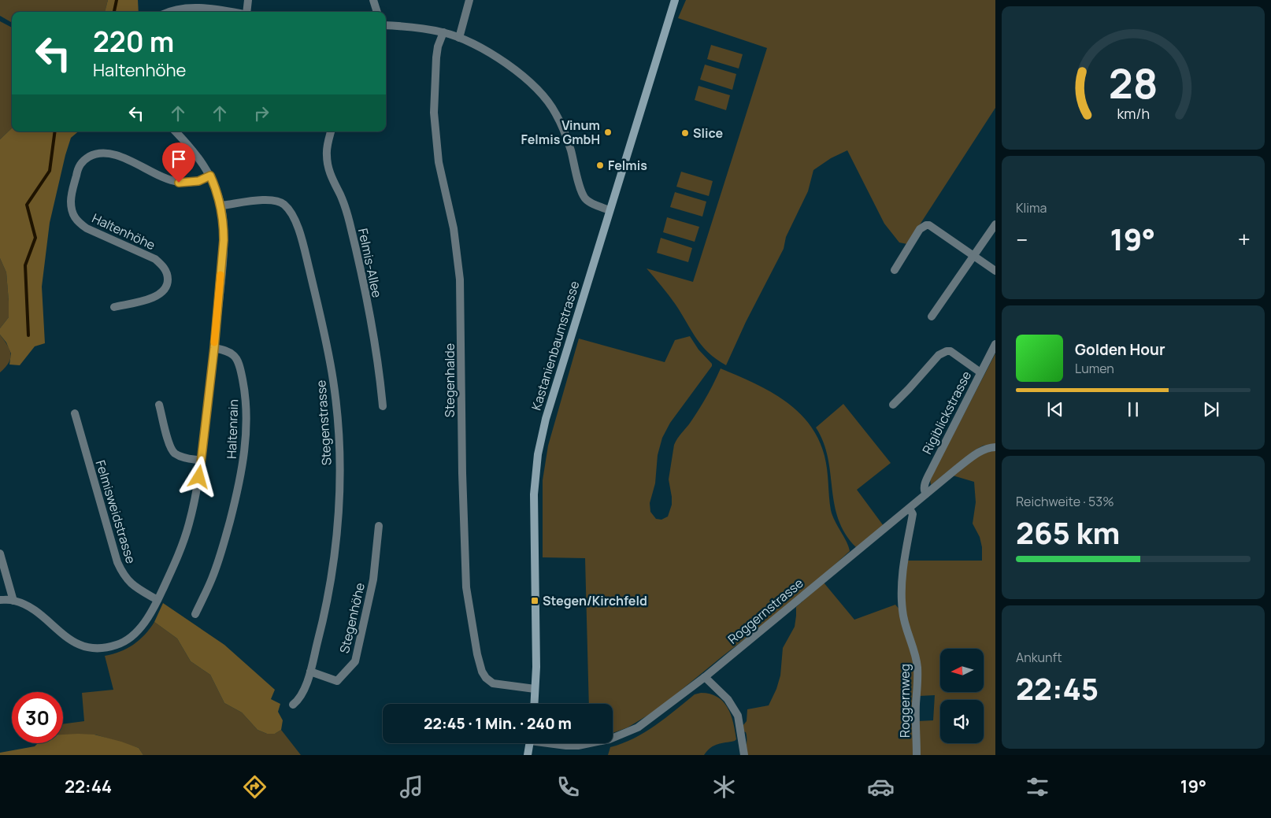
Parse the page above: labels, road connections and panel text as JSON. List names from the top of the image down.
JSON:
{
  "streets": {
    "street": [
      "Haltenhöhe",
      "Felmis-Allee",
      "Kastanienbaumstrasse",
      "Stegenhalde",
      "Rigiblickstrasse",
      "Stegenstrasse",
      "Haltenrain",
      "Felmisweidstrasse",
      "Roggernstrasse",
      "Stegenhöhe",
      "Roggernweg"
    ]
  },
  "crossings": [
    ["Kastanienbaumstrasse", "Stegenhalde"],
    ["Rigiblickstrasse", "Roggernstrasse"],
    ["Stegenstrasse", "Stegenhöhe"],
    ["Roggernstrasse", "Roggernweg"]
  ],
  "places": {
    "other": ["Vinum Felmis GmbH", "Slice", "Felmis"],
    "transit": ["Stegen/Kirchfeld"]
  },
  "north": "left",
  "page": {
    "turn": ["220 m", "Haltenhöhe"],
    "tile": [
      "Klima",
      ["Reichweite · 53%", "265 km"],
      ["Ankunft", "22:45"]
    ],
    "heat": ["−", "19°", "+"],
    "song": ["Golden Hour", "Lumen"],
    "limit": "30",
    "trip": "22:45 · 1 Min. · 240 m",
    "tabs": ["22:44", "19°"],
    "gauge": ["28", "km/h"]
  }
}
